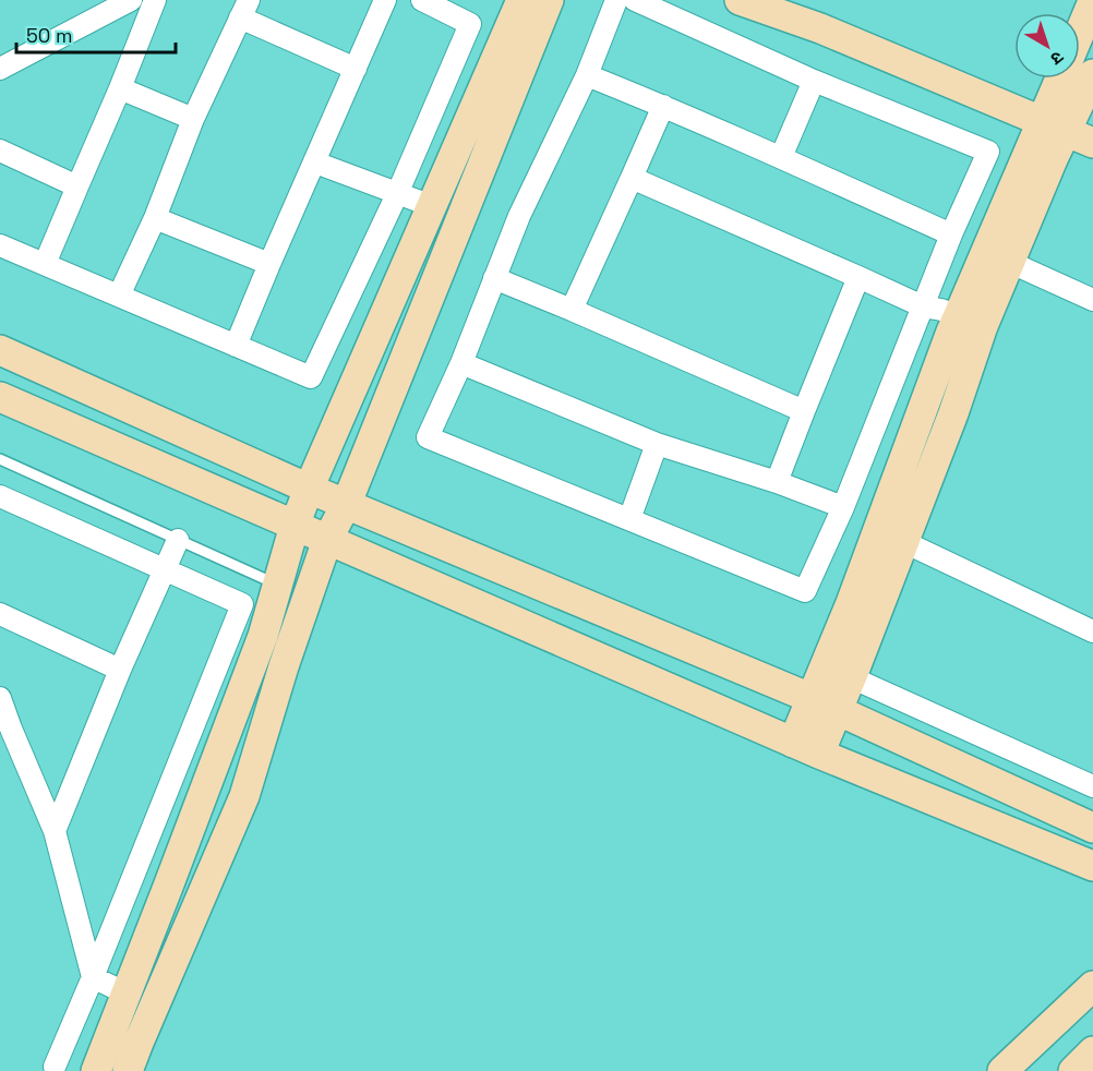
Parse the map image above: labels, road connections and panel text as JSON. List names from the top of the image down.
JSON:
{
  "scale_bar": "50 m",
  "north": "bottom right"
}
